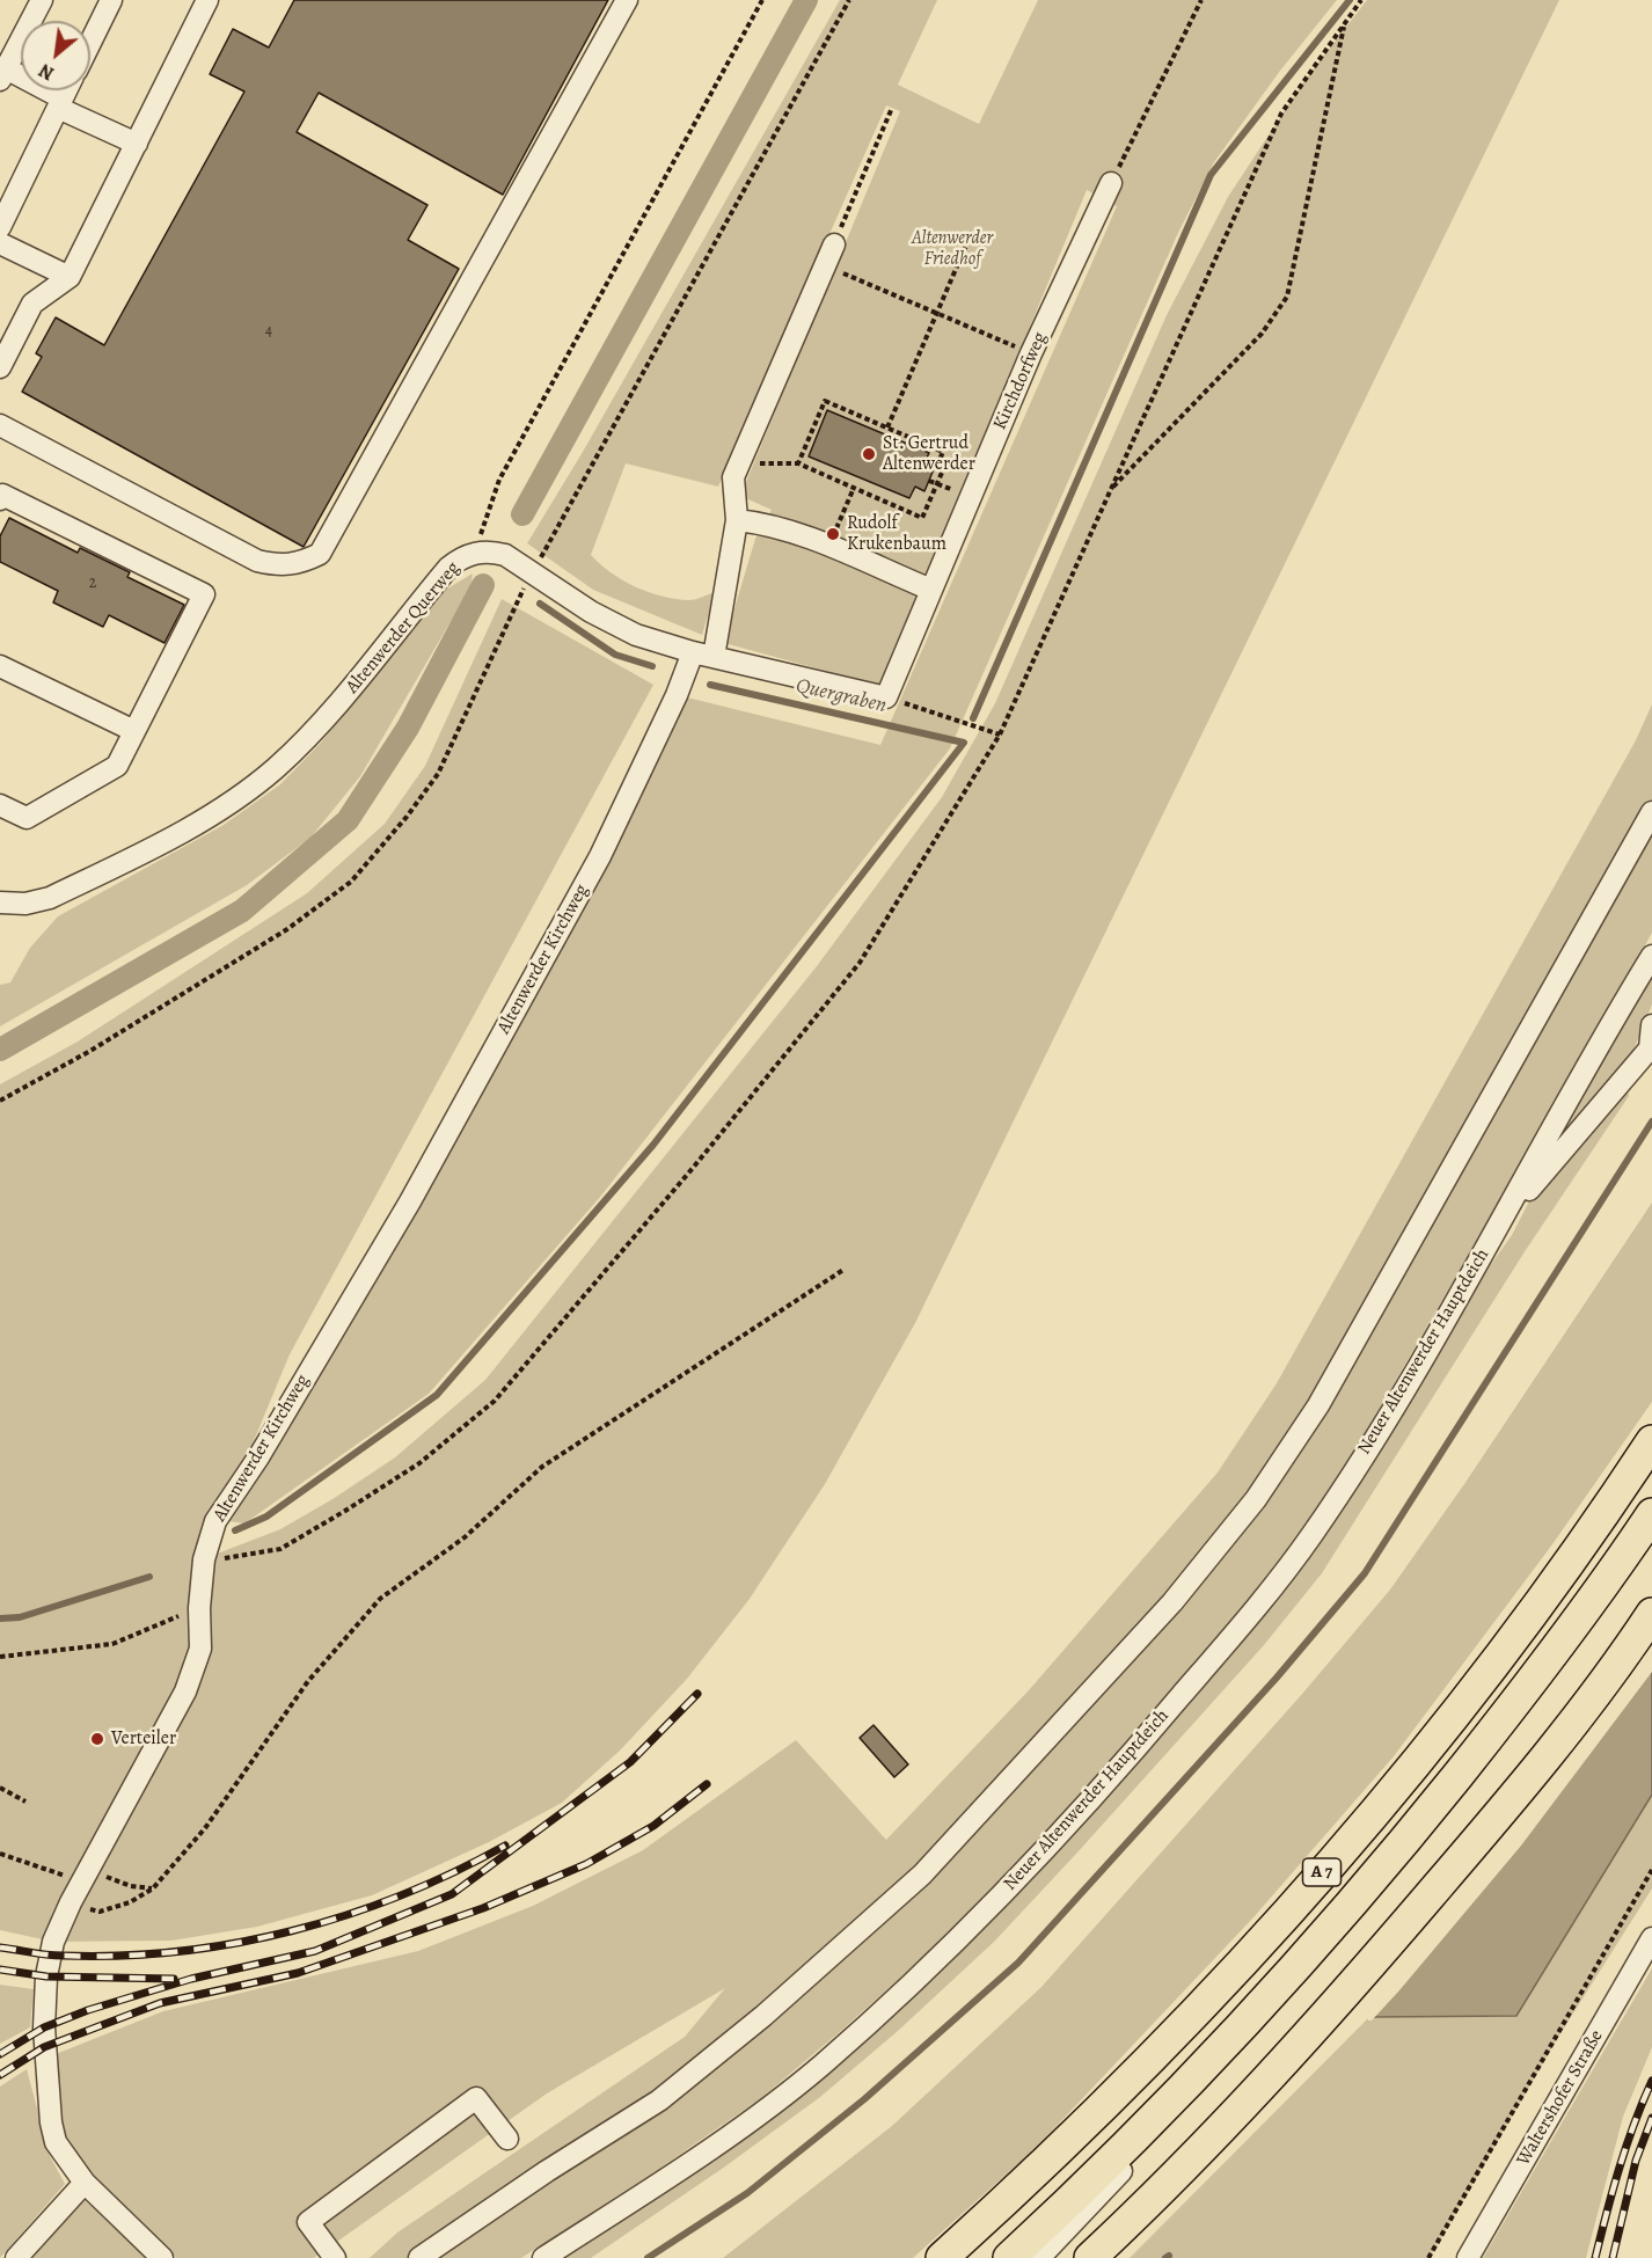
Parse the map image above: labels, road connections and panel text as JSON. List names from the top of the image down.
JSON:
{
  "streets": {
    "highway": ["A 7"],
    "street": [
      "Kirchdorfweg",
      "Altenwerder Querweg",
      "Altenwerder Kirchweg",
      "Neuer Altenwerder Hauptdeich",
      "Waltershofer Straße"
    ]
  },
  "crossings": [
    ["Kirchdorfweg", "Altenwerder Querweg"],
    ["Altenwerder Querweg", "Altenwerder Kirchweg"]
  ],
  "water": ["Quergraben"],
  "parks": ["Altenwerder Friedhof"],
  "places": ["St. Gertrud Altenwerder", "Rudolf Krukenbaum", "Verteiler"],
  "house_numbers": ["4", "2"],
  "north": "bottom left"
}
